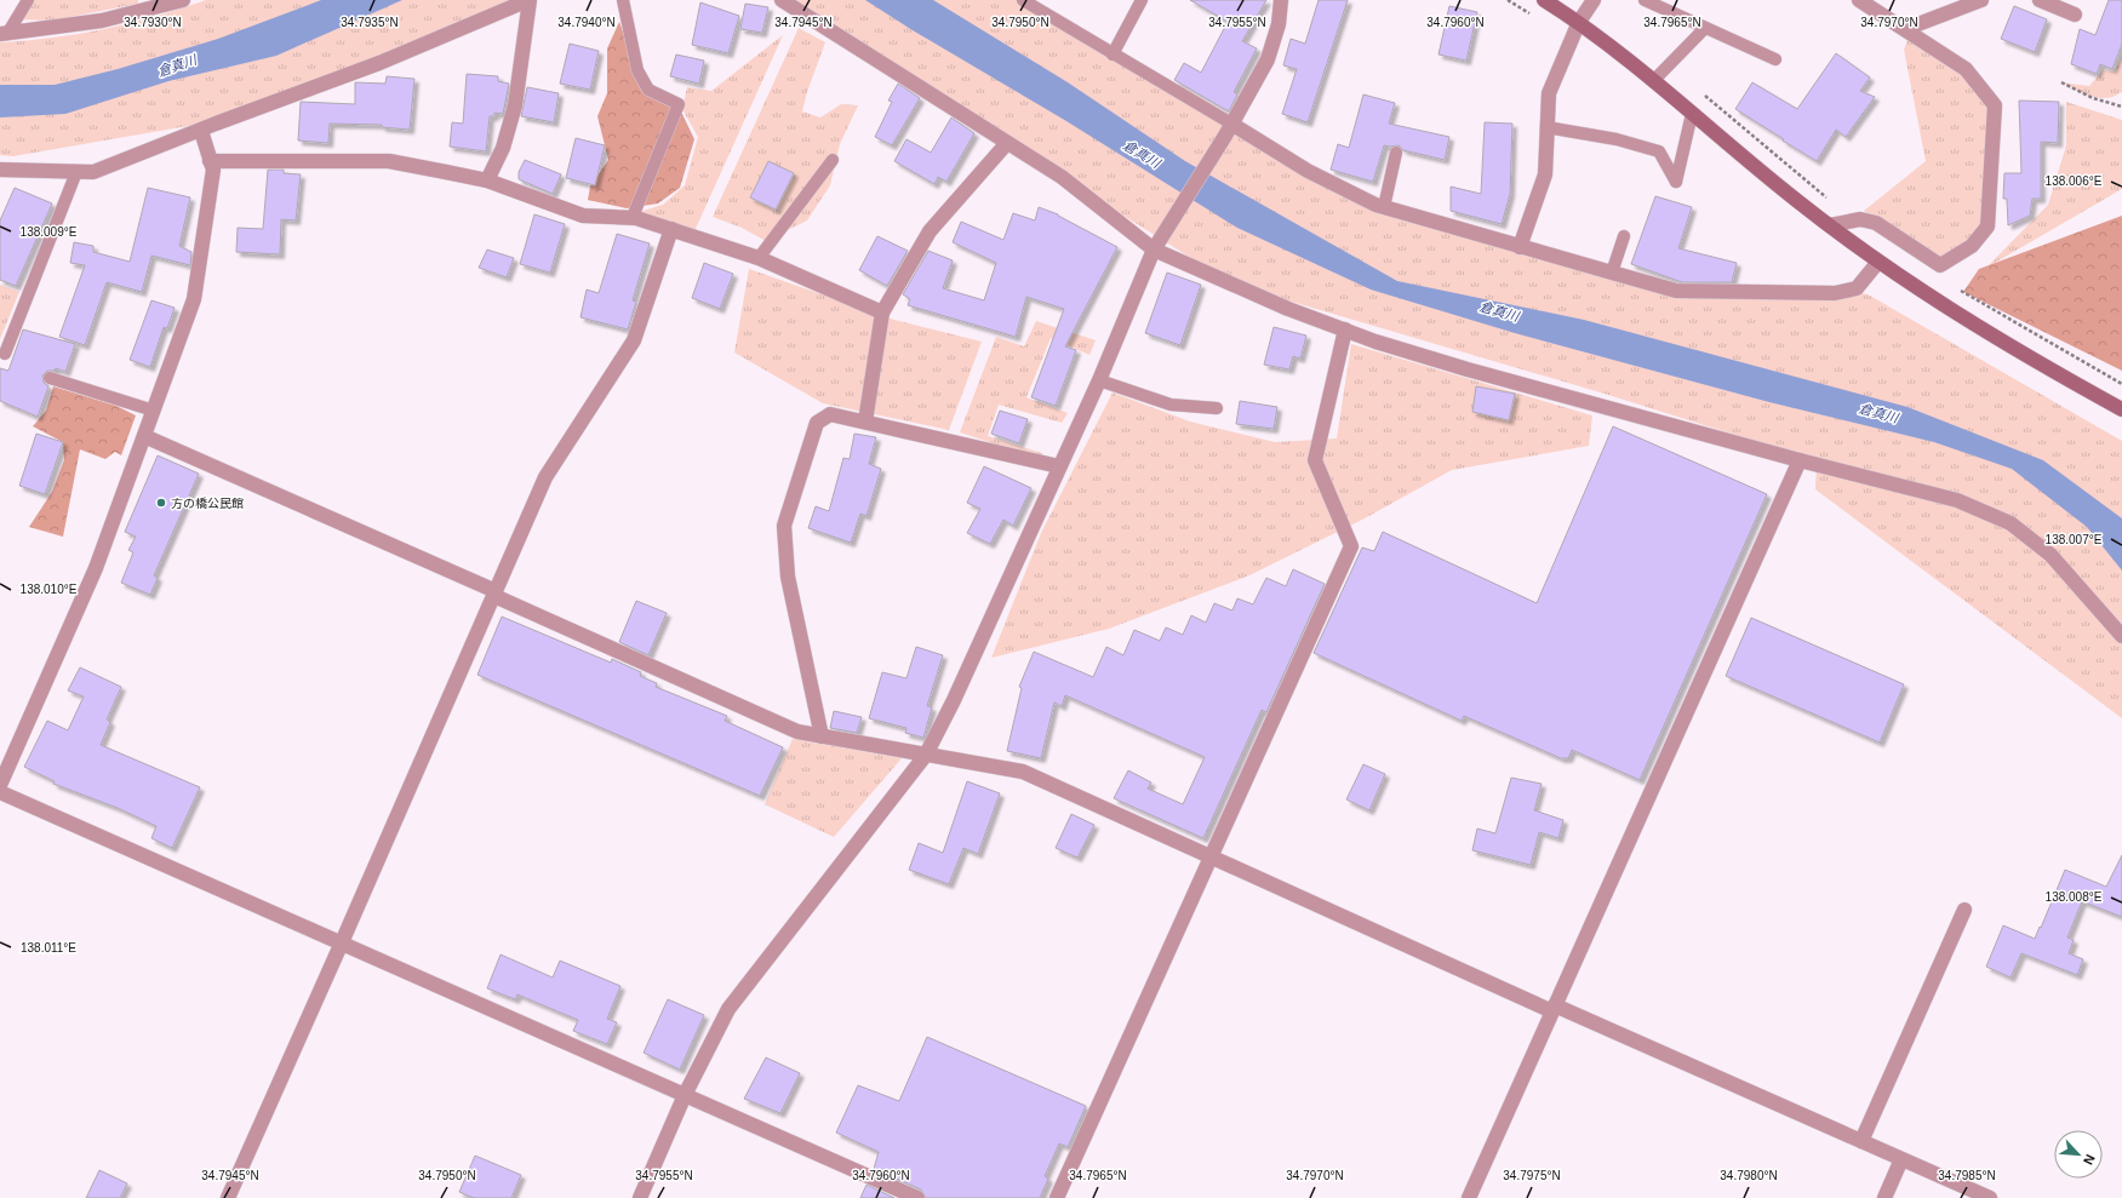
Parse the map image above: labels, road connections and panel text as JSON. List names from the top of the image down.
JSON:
{
  "water": ["倉真川"],
  "places": ["方の橋公民館"],
  "north": "bottom right",
  "coordinates": [
    "34.7940°N",
    "34.7945°N",
    "34.7950°N",
    "34.7955°N",
    "34.7960°N",
    "34.7965°N",
    "34.7970°N",
    "34.7930°N",
    "34.7935°N",
    "138.006°E",
    "138.009°E",
    "138.007°E",
    "138.010°E",
    "138.008°E",
    "138.011°E",
    "34.7975°N",
    "34.7980°N",
    "34.7985°N"
  ]
}
